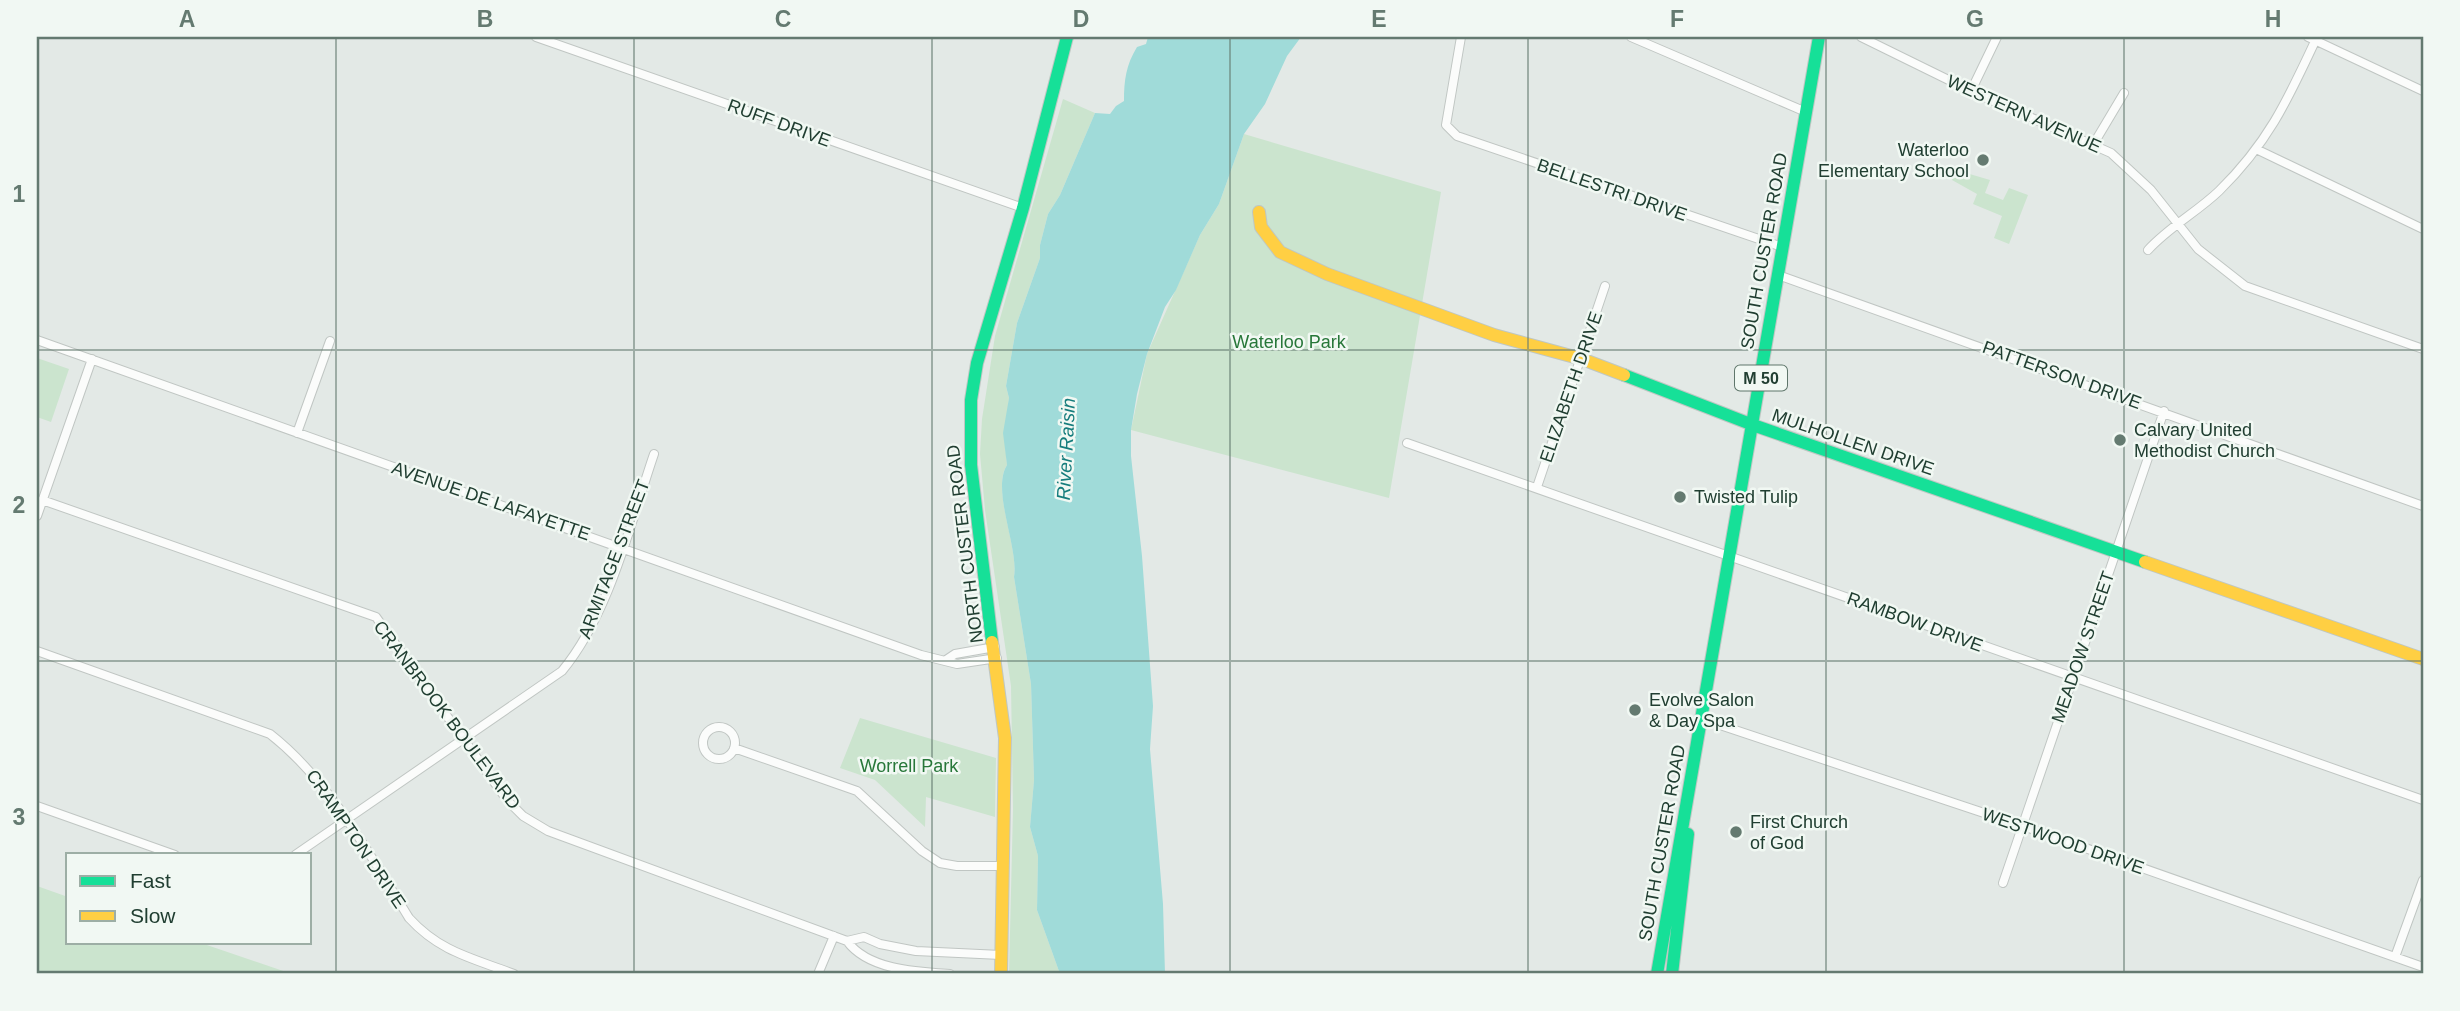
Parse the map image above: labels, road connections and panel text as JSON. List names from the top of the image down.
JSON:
{
  "streets": {
    "street": [
      "WESTERN AVENUE",
      "RUFF DRIVE",
      "BELLESTRI DRIVE",
      "SOUTH CUSTER ROAD",
      "PATTERSON DRIVE",
      "M 50",
      "ELIZABETH DRIVE",
      "MULHOLLEN DRIVE",
      "AVENUE DE LAFAYETTE",
      "NORTH CUSTER ROAD",
      "ARMITAGE STREET",
      "RAMBOW DRIVE",
      "MEADOW STREET",
      "CRANBROOK BOULEVARD",
      "CRAMPTON DRIVE",
      "WESTWOOD DRIVE"
    ]
  },
  "crossings": [
    ["RUFF DRIVE", "NORTH CUSTER ROAD"],
    ["BELLESTRI DRIVE", "SOUTH CUSTER ROAD"],
    ["SOUTH CUSTER ROAD", "PATTERSON DRIVE"],
    ["SOUTH CUSTER ROAD", "MULHOLLEN DRIVE"],
    ["SOUTH CUSTER ROAD", "RAMBOW DRIVE"],
    ["SOUTH CUSTER ROAD", "WESTWOOD DRIVE"],
    ["PATTERSON DRIVE", "MEADOW STREET"],
    ["ELIZABETH DRIVE", "MULHOLLEN DRIVE"],
    ["ELIZABETH DRIVE", "RAMBOW DRIVE"],
    ["MULHOLLEN DRIVE", "MEADOW STREET"],
    ["AVENUE DE LAFAYETTE", "NORTH CUSTER ROAD"],
    ["AVENUE DE LAFAYETTE", "ARMITAGE STREET"],
    ["NORTH CUSTER ROAD", "CRANBROOK BOULEVARD"],
    ["ARMITAGE STREET", "CRANBROOK BOULEVARD"],
    ["ARMITAGE STREET", "CRAMPTON DRIVE"],
    ["RAMBOW DRIVE", "MEADOW STREET"],
    ["MEADOW STREET", "WESTWOOD DRIVE"]
  ],
  "water": ["River Raisin"],
  "parks": ["Waterloo Park", "Worrell Park"],
  "places": [
    "Waterloo Elementary School",
    "Calvary United Methodist Church",
    "Twisted Tulip",
    "Evolve Salon & Day Spa",
    "First Church of God"
  ],
  "legend": ["Fast", "Slow"],
  "grid": {
    "columns": [
      "A",
      "B",
      "C",
      "D",
      "E",
      "F",
      "G",
      "H"
    ],
    "rows": ["1", "2", "3"]
  }
}
